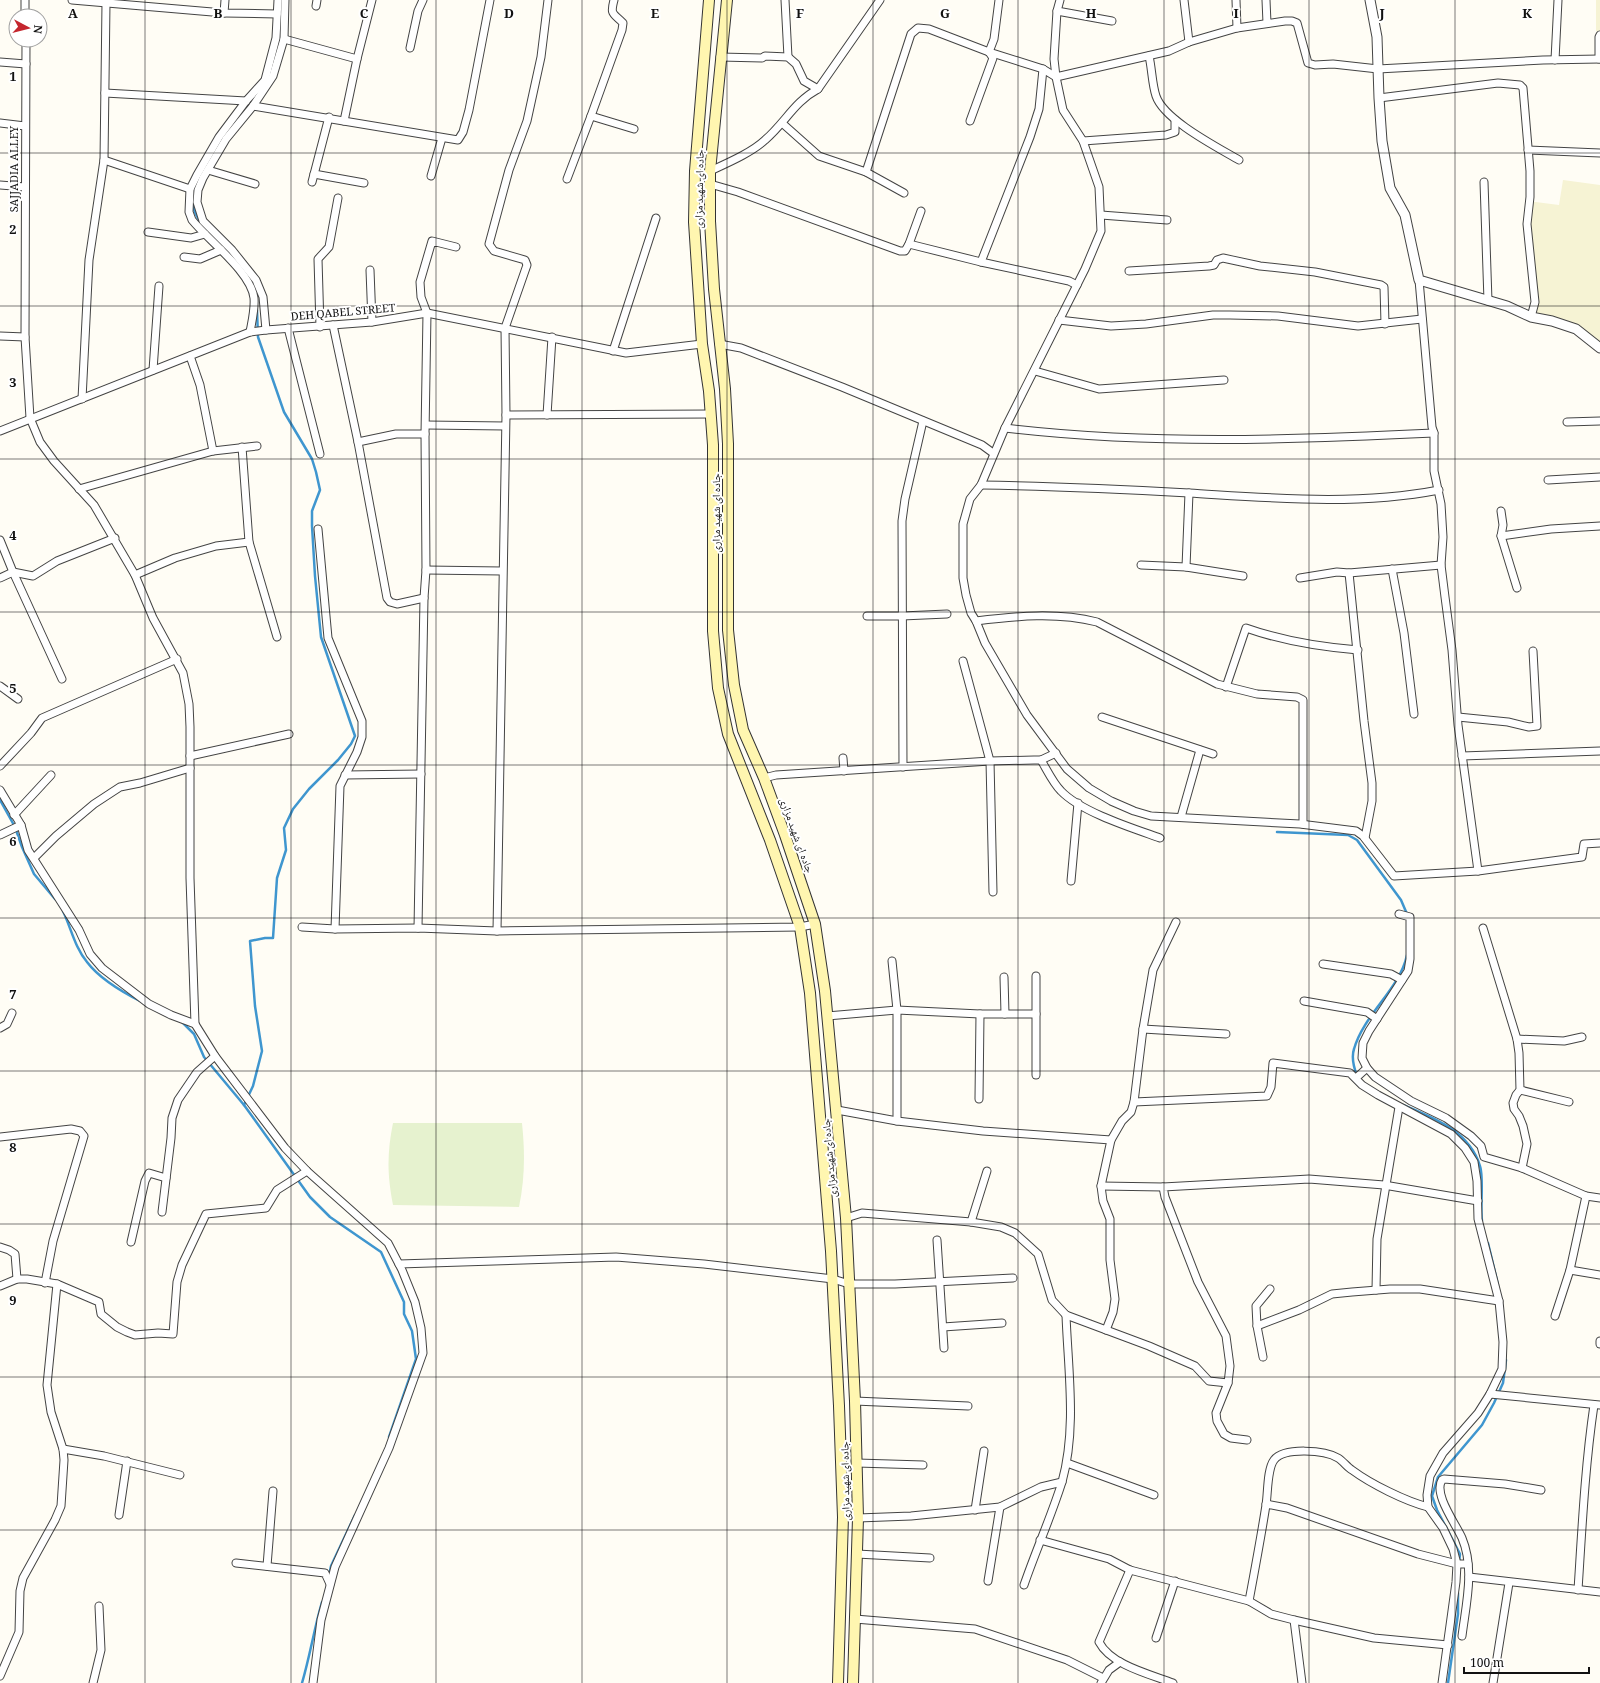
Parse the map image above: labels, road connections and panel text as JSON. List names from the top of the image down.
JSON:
{
  "streets": {
    "main road": ["جاده ای شهید مزاری"],
    "street": ["SAJJADIA ALLEY", "DEH QABEL STREET"]
  },
  "crossings": [
    ["SAJJADIA ALLEY", "DEH QABEL STREET"],
    ["جاده ای شهید مزاری", "DEH QABEL STREET"]
  ],
  "scale_bar": "100 m",
  "north": "right",
  "grid": {
    "columns": [
      "A",
      "B",
      "C",
      "D",
      "E",
      "F",
      "G",
      "H",
      "I",
      "J",
      "K"
    ],
    "rows": [
      "1",
      "2",
      "3",
      "4",
      "5",
      "6",
      "7",
      "8",
      "9"
    ]
  }
}
